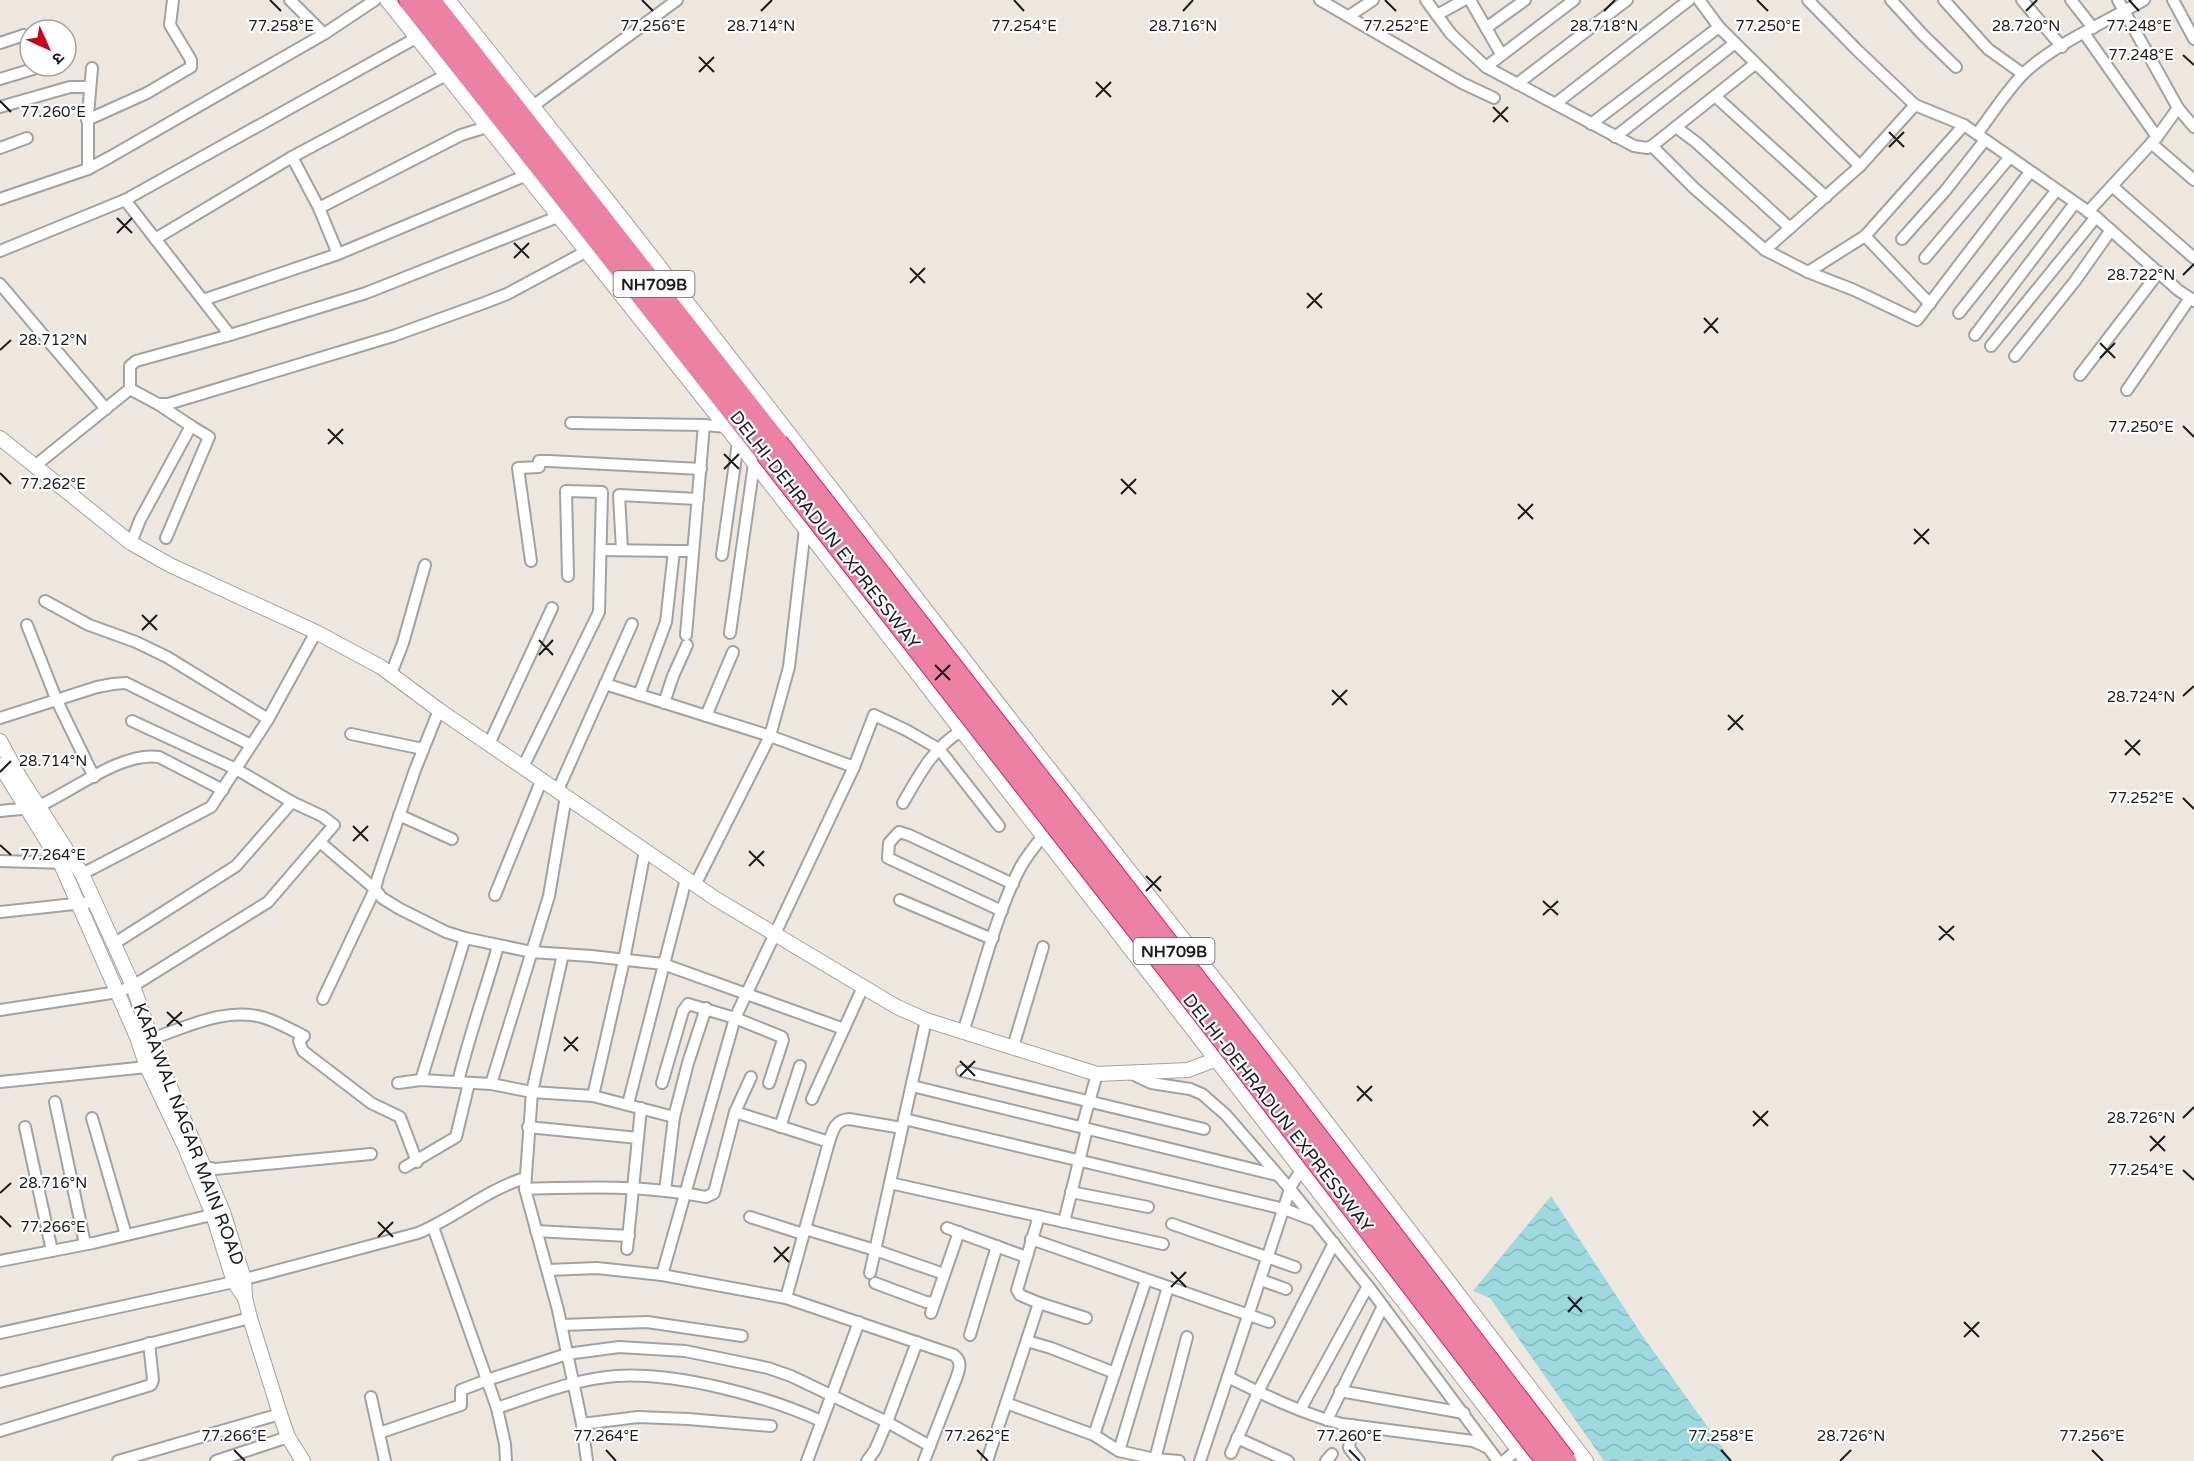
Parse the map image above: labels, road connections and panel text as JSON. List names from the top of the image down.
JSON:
{
  "streets": {
    "highway": ["NH709B", "DELHI-DEHRADUN EXPRESSWAY"],
    "street": ["KARAWAL NAGAR MAIN ROAD"]
  },
  "north": "bottom right",
  "coordinates": [
    "77.248°E",
    "77.258°E",
    "77.256°E",
    "28.714°N",
    "77.254°E",
    "28.716°N",
    "77.252°E",
    "28.718°N",
    "77.250°E",
    "28.720°N",
    "77.260°E",
    "28.722°N",
    "28.712°N",
    "77.262°E",
    "28.724°N",
    "77.264°E",
    "28.726°N",
    "77.266°E"
  ]
}
